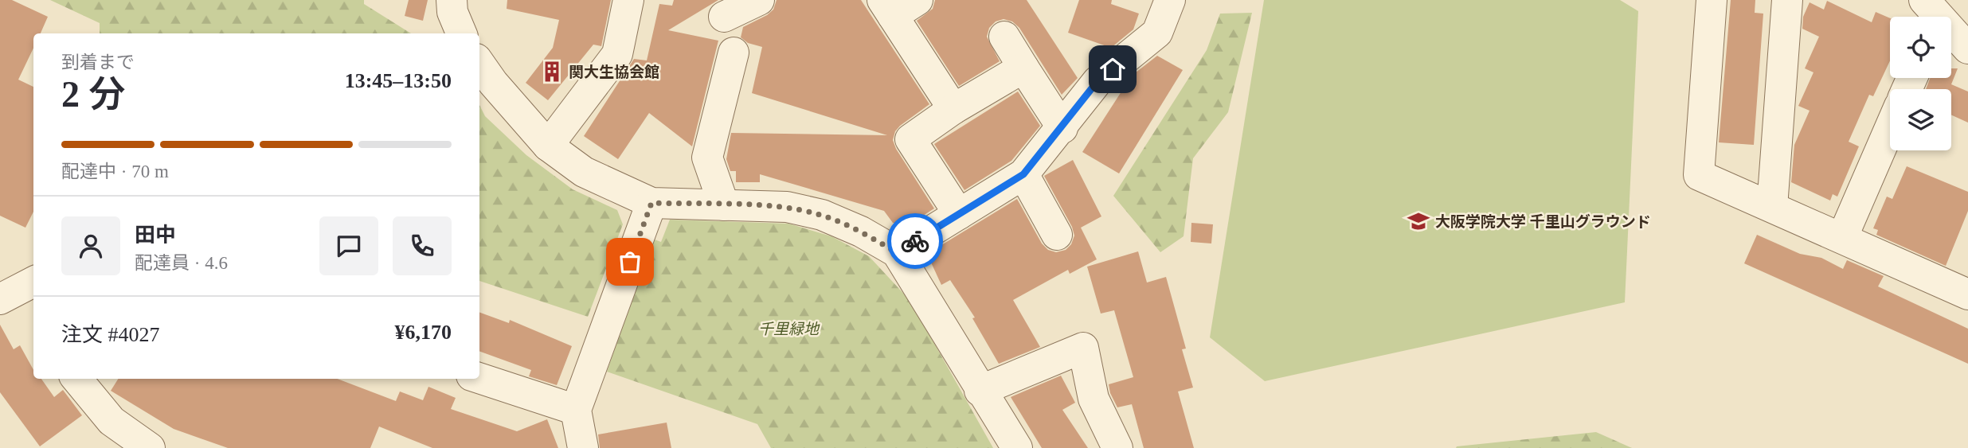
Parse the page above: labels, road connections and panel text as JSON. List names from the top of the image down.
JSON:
{
  "parks": ["千里緑地"],
  "places": {
    "building": ["関大生協会館"],
    "school or university": ["大阪学院大学 千里山グラウンド"]
  },
  "page": {
    "heading": ["2 分", "到着まで", "13:45–13:50"],
    "panel": [
      "田中",
      "配達員 · 4.6",
      "注文 #4027",
      "¥6,170"
    ],
    "bar": "配達中 · 70 m"
  }
}
